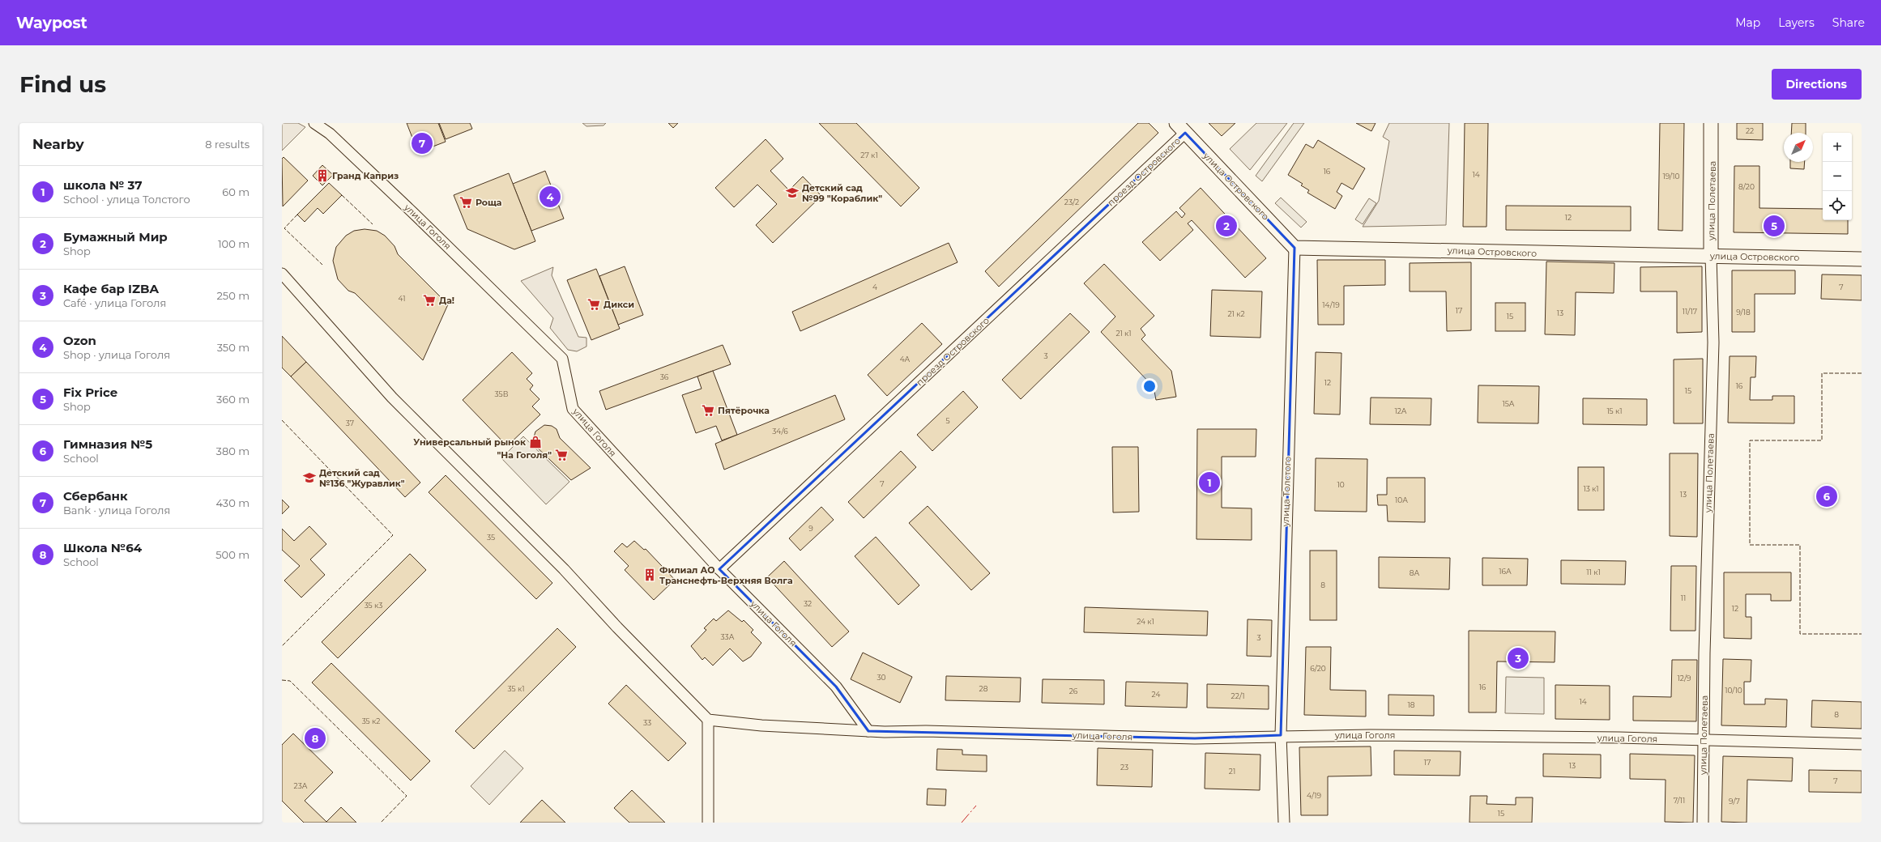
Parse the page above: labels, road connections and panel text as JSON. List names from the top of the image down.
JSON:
{
  "streets": {
    "street": [
      "проезд Островского",
      "улица Островского",
      "улица Полетаева",
      "улица Гоголя",
      "улица Толстого"
    ]
  },
  "crossings": [
    ["проезд Островского", "улица Островского"],
    ["проезд Островского", "улица Гоголя"],
    ["улица Островского", "улица Полетаева"],
    ["улица Островского", "улица Толстого"],
    ["улица Полетаева", "улица Гоголя"],
    ["улица Гоголя", "улица Толстого"]
  ],
  "places": {
    "building": ["Гранд Каприз", "Филиал АО Транснефть-Верхняя Волга"],
    "school or university": ["Детский сад №99 \"Кораблик\"", "Детский сад №136 \"Журавлик\""],
    "supermarket": [
      "Роща",
      "Да!",
      "Дикси",
      "Пятёрочка",
      "\"На Гоголя\""
    ],
    "shop": ["Универсальный рынок"]
  },
  "house_numbers": [
    "22",
    "27 к1",
    "16",
    "14",
    "19/10",
    "8/20",
    "23/2",
    "12",
    "4",
    "7",
    "41",
    "14/19",
    "17",
    "11/17",
    "9/18",
    "13",
    "21 к2",
    "15",
    "21 к1",
    "3",
    "4А",
    "36",
    "12",
    "16",
    "15",
    "35В",
    "15А",
    "12А",
    "15 к1",
    "5",
    "37",
    "34/6",
    "7",
    "10",
    "13 к1",
    "13",
    "10А",
    "9",
    "35",
    "16А",
    "11 к1",
    "8А",
    "8",
    "11",
    "32",
    "35 к3",
    "12",
    "24 к1",
    "33А",
    "3",
    "6/20",
    "30",
    "12/9",
    "16",
    "35 к1",
    "28",
    "10/10",
    "26",
    "24",
    "22/1",
    "14",
    "18",
    "8",
    "35 к2",
    "33",
    "17",
    "13",
    "23",
    "21",
    "7",
    "23А",
    "4/19",
    "7/11",
    "9/7",
    "15"
  ],
  "north": "top right",
  "page": {
    "header": "Waypost",
    "nav": ["Map", "Layers", "Share"],
    "buttons": "Directions",
    "title": "Find us",
    "heading": ["Nearby", "8 results"],
    "pins": [
      "7",
      "4",
      "2",
      "5",
      "1",
      "6",
      "3",
      "8"
    ],
    "map_buttons": ["+", "−"],
    "list": [
      {
        "mark": "1",
        "name": "школа № 37",
        "note": "School · улица Толстого",
        "value": "60 m"
      },
      {
        "mark": "2",
        "name": "Бумажный Мир",
        "note": "Shop",
        "value": "100 m"
      },
      {
        "mark": "3",
        "name": "Кафе бар IZBA",
        "note": "Café · улица Гоголя",
        "value": "250 m"
      },
      {
        "mark": "4",
        "name": "Ozon",
        "note": "Shop · улица Гоголя",
        "value": "350 m"
      },
      {
        "mark": "5",
        "name": "Fix Price",
        "note": "Shop",
        "value": "360 m"
      },
      {
        "mark": "6",
        "name": "Гимназия №5",
        "note": "School",
        "value": "380 m"
      },
      {
        "mark": "7",
        "name": "Сбербанк",
        "note": "Bank · улица Гоголя",
        "value": "430 m"
      },
      {
        "mark": "8",
        "name": "Школа №64",
        "note": "School",
        "value": "500 m"
      }
    ]
  }
}
